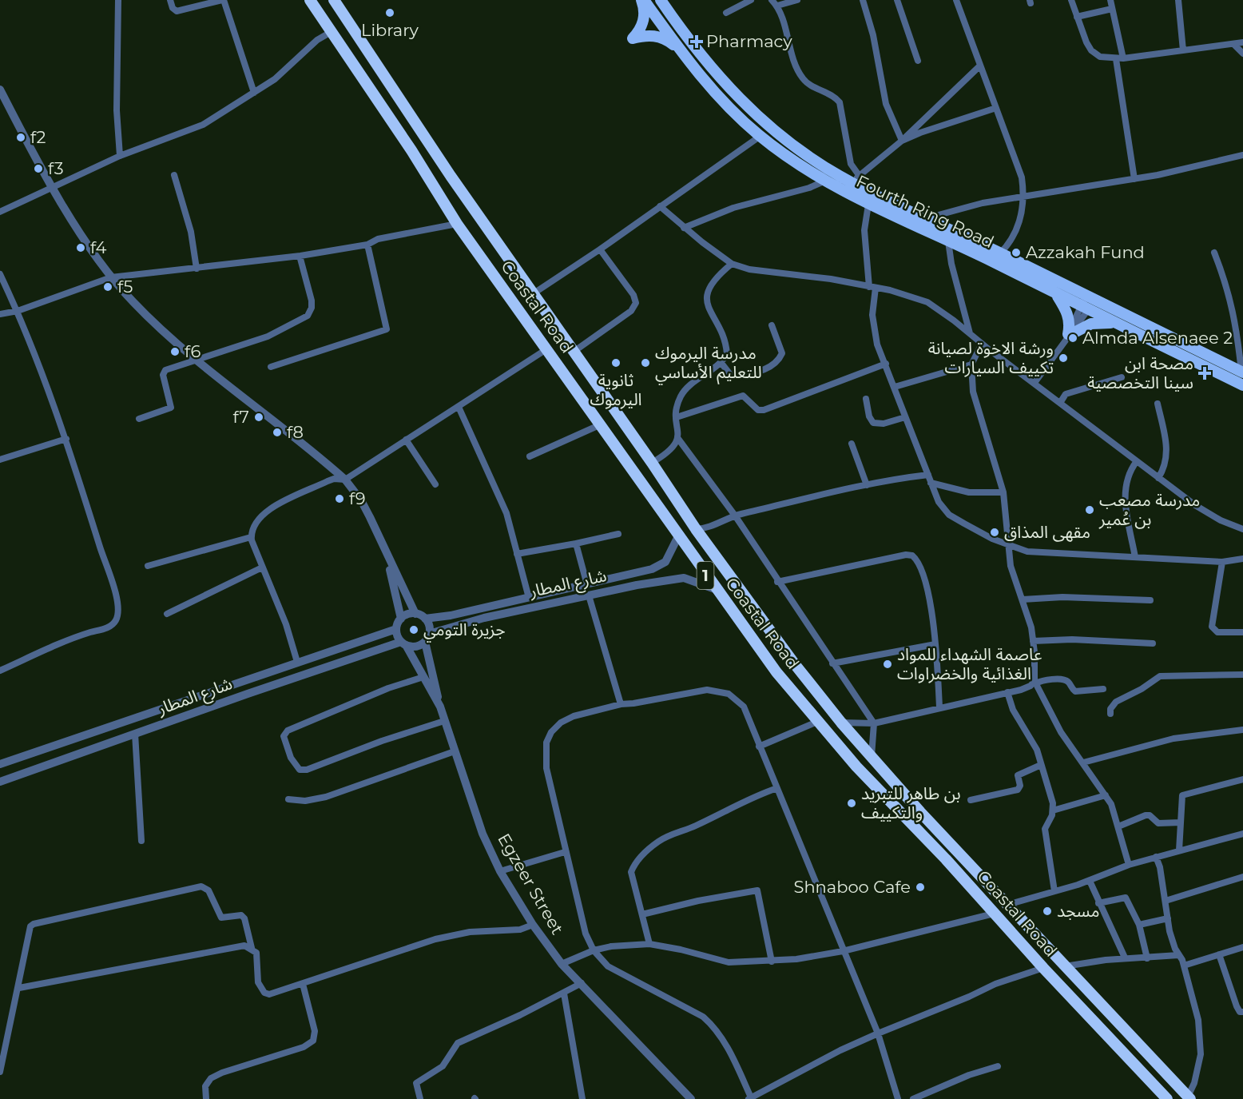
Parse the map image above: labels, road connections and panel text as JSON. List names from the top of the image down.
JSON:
{
  "streets": {
    "highway": ["Coastal Road", "1"],
    "main road": ["Fourth Ring Road"],
    "street": ["شارع المطار", "Egzeer Street"]
  },
  "crossings": [
    ["Coastal Road", "شارع المطار"],
    ["شارع المطار", "Egzeer Street"]
  ],
  "places": {
    "other": [
      "Library",
      "f2",
      "f3",
      "f4",
      "Azzakah Fund",
      "f5",
      "Almda Alsenaee 2",
      "f6",
      "ورشة الاخوة لصيانة تكييف السيارات",
      "ثانوية اليرموك",
      "مدرسة اليرموك للتعليم الأساسي",
      "f7",
      "f8",
      "f9",
      "مدرسة مصعب بن عُمير",
      "مقهى المذاق",
      "جزيرة التومي",
      "عاصمة الشهداء للمواد الغذائية والخضراوات",
      "بن طاهر للتبريد والتكييف",
      "Shnaboo Cafe",
      "مسجد"
    ],
    "health": ["Pharmacy", "مصحة ابن سينا التخصصية"]
  }
}
